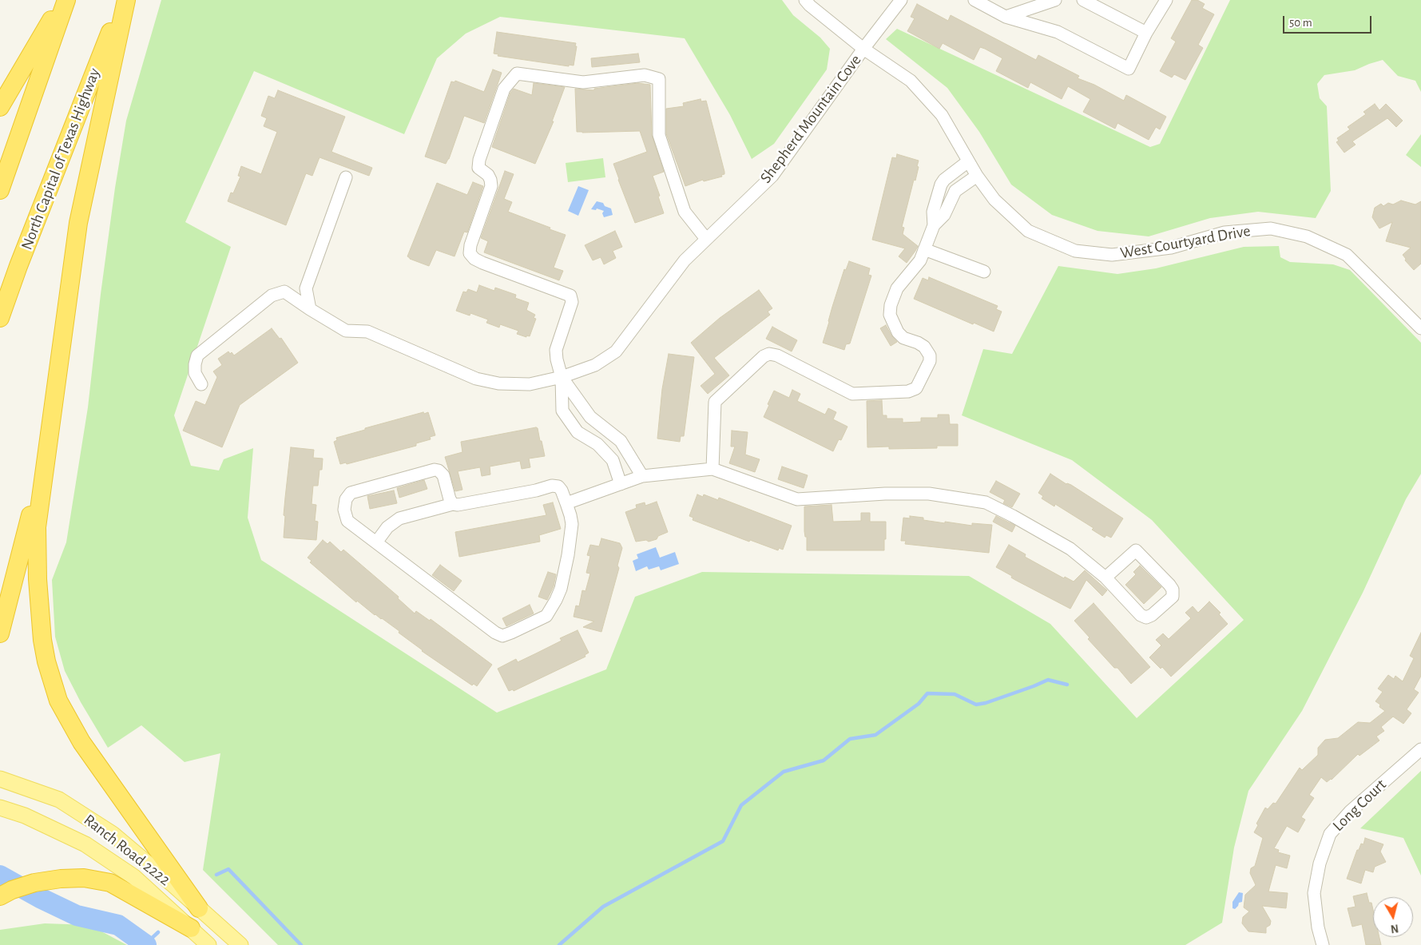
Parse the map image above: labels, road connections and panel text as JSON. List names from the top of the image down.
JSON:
{
  "streets": {
    "highway": ["North Capital of Texas Highway"],
    "main road": ["Ranch Road 2222"],
    "street": ["Shepherd Mountain Cove", "West Courtyard Drive", "Long Court"]
  },
  "crossings": [
    ["Shepherd Mountain Cove", "West Courtyard Drive"]
  ],
  "scale_bar": "50 m",
  "north": "bottom"
}
